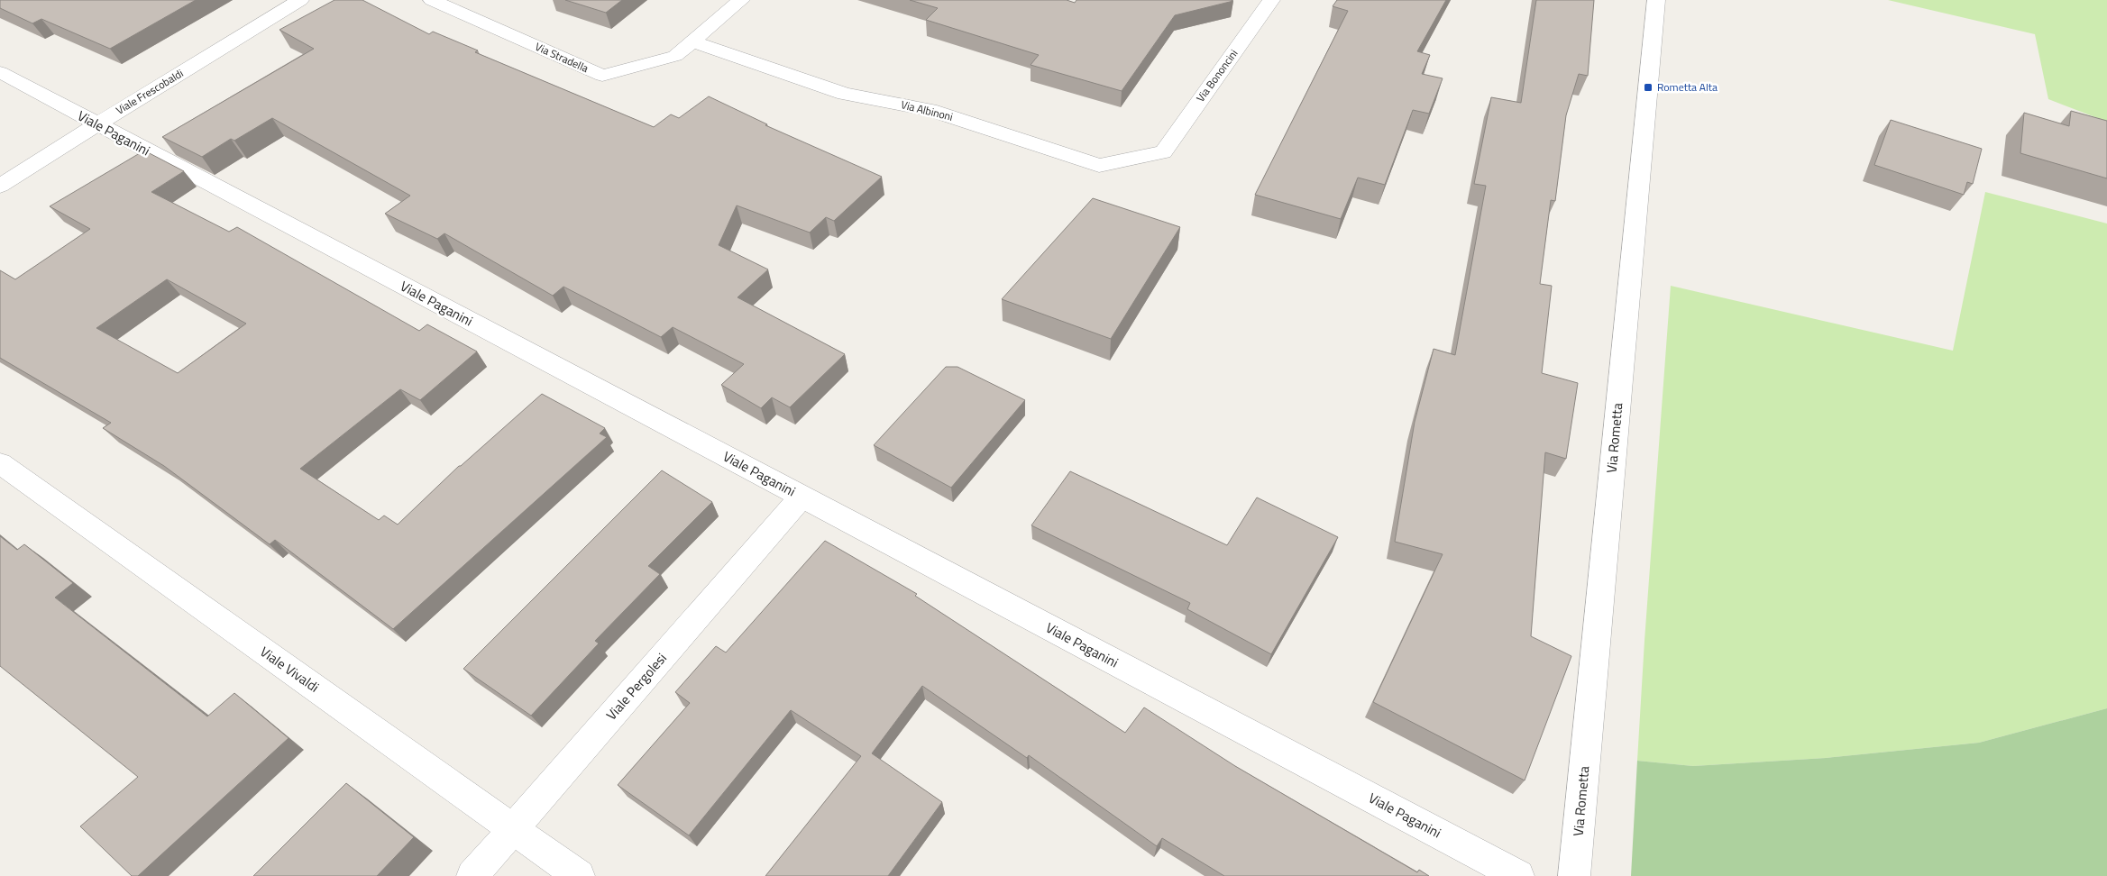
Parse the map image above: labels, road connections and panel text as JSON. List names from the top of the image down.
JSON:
{
  "streets": {
    "street": [
      "Via Stradella",
      "Via Bononcini",
      "Viale Frescobaldi",
      "Via Albinoni",
      "Viale Paganini",
      "Via Rometta",
      "Viale Vivaldi",
      "Viale Pergolesi"
    ]
  },
  "crossings": [
    ["Via Stradella", "Via Albinoni"],
    ["Via Bononcini", "Via Albinoni"],
    ["Viale Frescobaldi", "Viale Paganini"],
    ["Viale Paganini", "Viale Pergolesi"],
    ["Viale Vivaldi", "Viale Pergolesi"]
  ],
  "places": {
    "transit": ["Rometta Alta"]
  }
}
